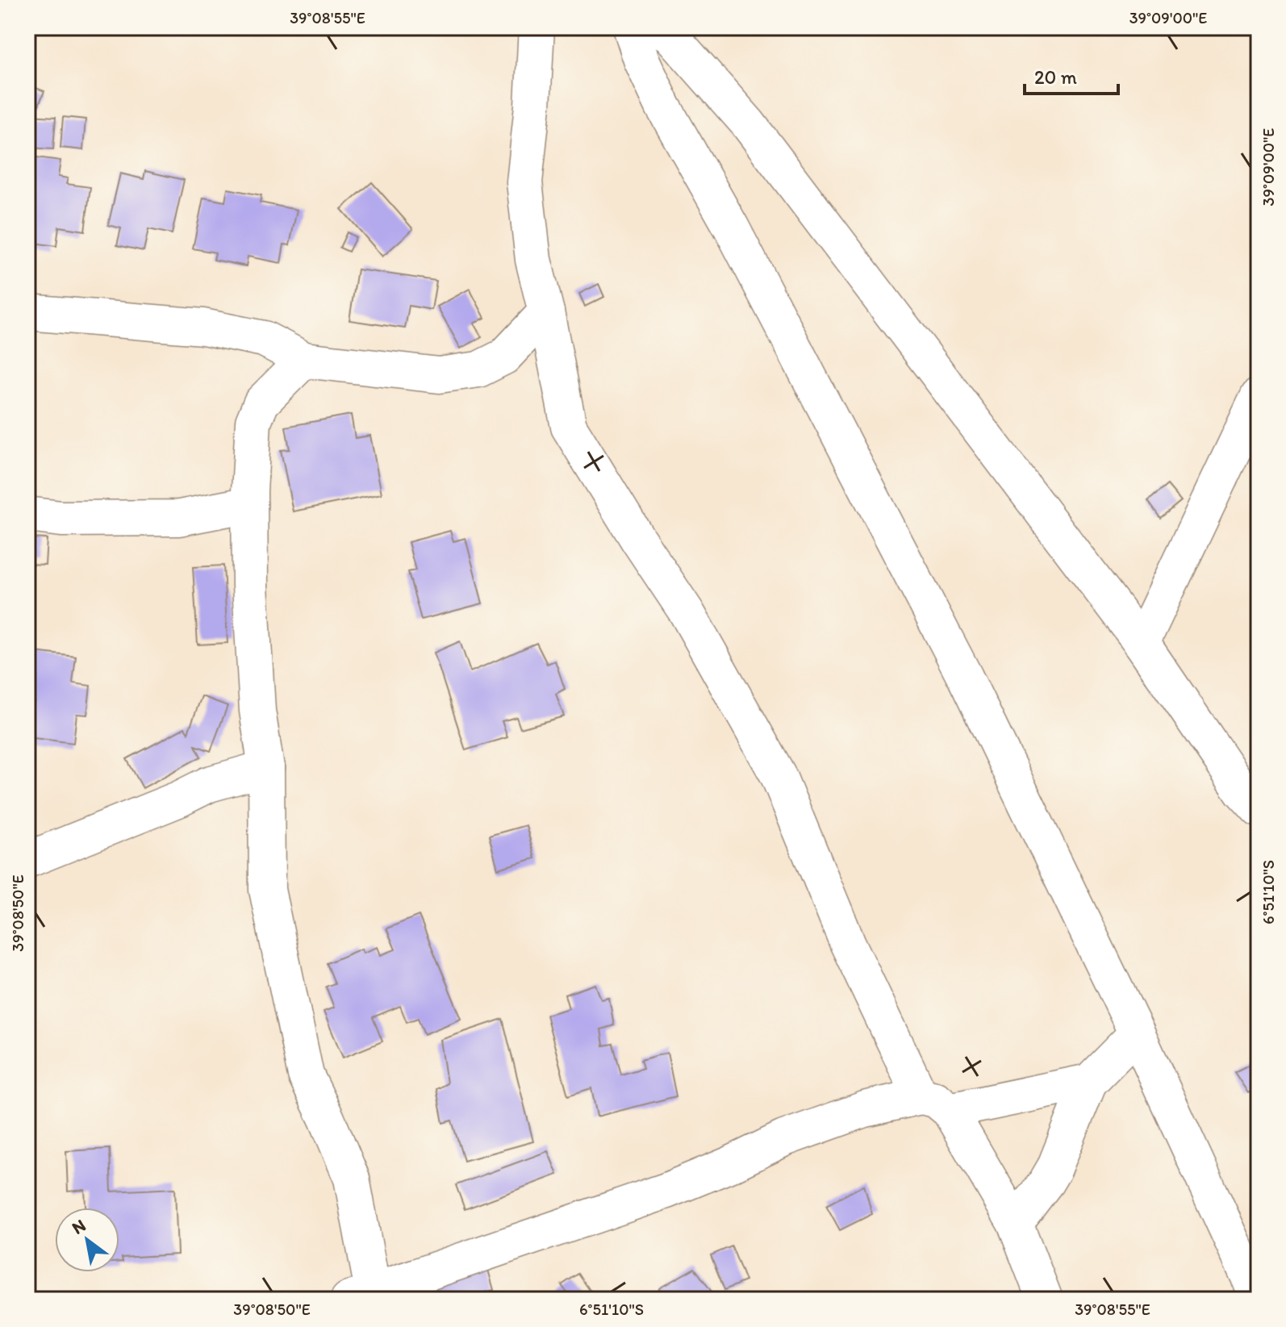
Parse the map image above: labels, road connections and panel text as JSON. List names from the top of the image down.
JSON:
{
  "scale_bar": "20 m",
  "north": "top left",
  "coordinates": [
    "39°08'55\"E",
    "39°09'00\"E",
    "6°51'10\"S",
    "39°08'50\"E"
  ]
}
